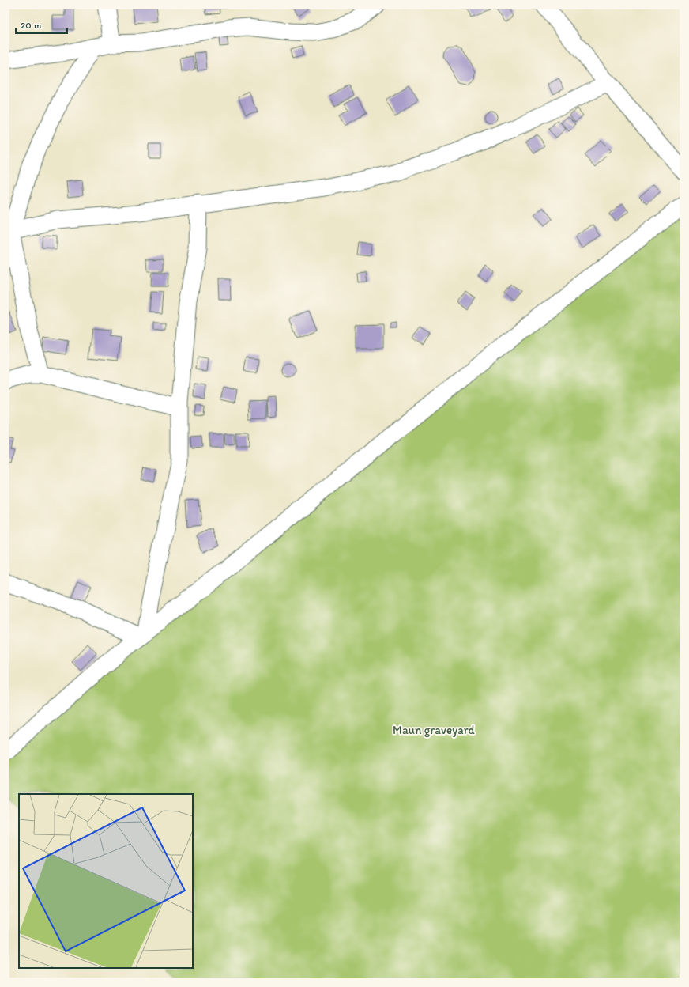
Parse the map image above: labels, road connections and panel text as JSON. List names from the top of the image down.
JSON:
{
  "parks": ["Maun graveyard"],
  "scale_bar": "20 m"
}
